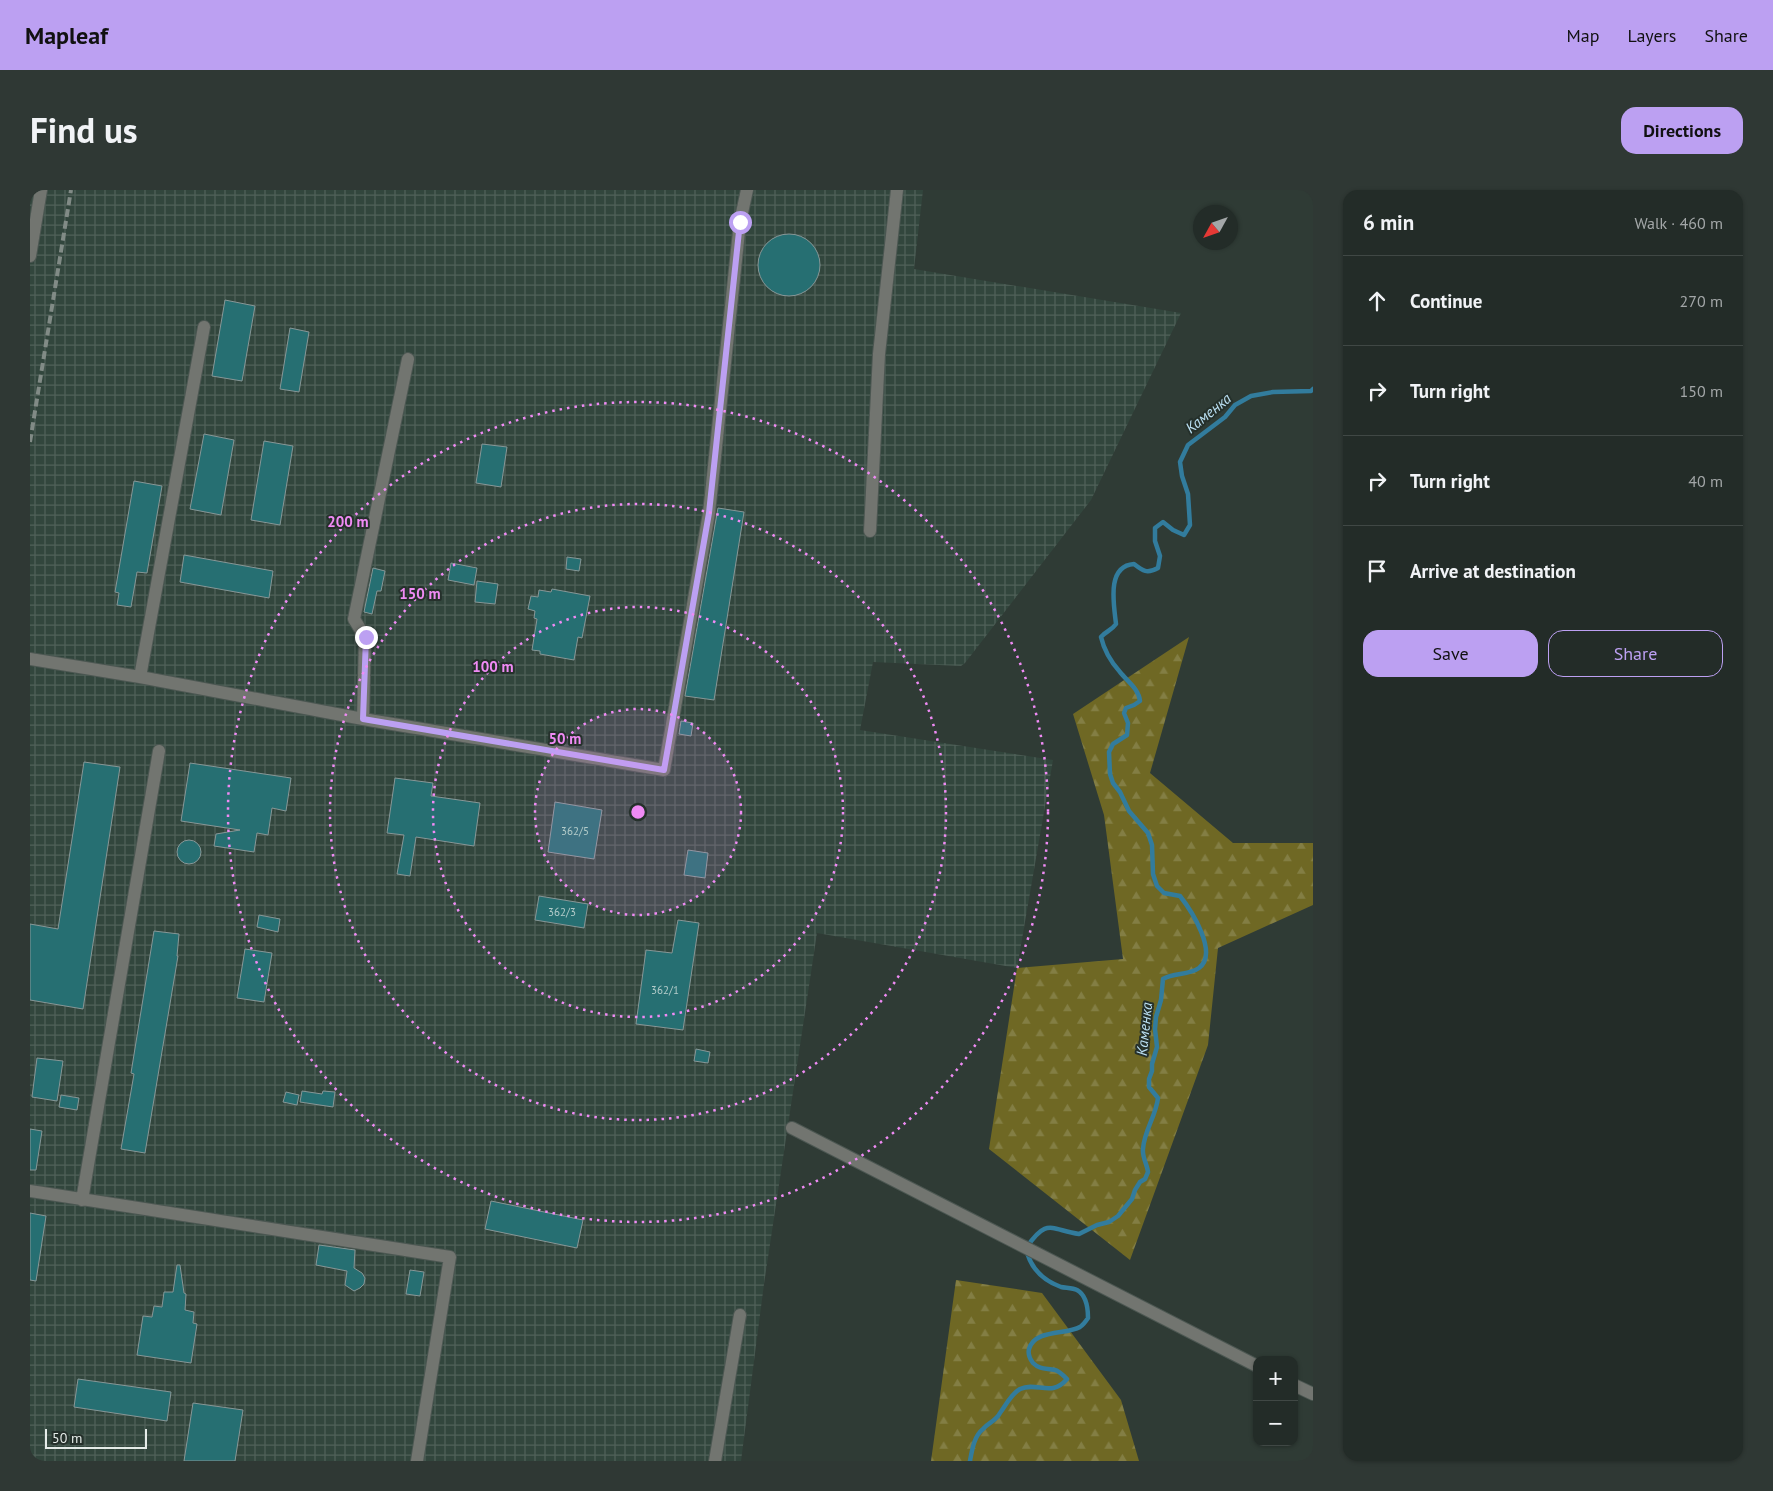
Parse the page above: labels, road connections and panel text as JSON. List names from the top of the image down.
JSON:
{
  "water": ["Каменка"],
  "house_numbers": ["362/5", "362/3", "362/1"],
  "scale_bar": "50 m",
  "north": "bottom left",
  "page": {
    "header": "Mapleaf",
    "nav": ["Map", "Layers", "Share"],
    "title": "Find us",
    "buttons": [
      "Directions",
      ["Save", "Share"]
    ],
    "heading": ["6 min", "Walk · 460 m"],
    "list": [
      ["Continue", "270 m"],
      ["Turn right", "150 m"],
      ["Turn right", "40 m"],
      "Arrive at destination"
    ],
    "map_buttons": ["+", "−"],
    "scale": "50 m"
  },
  "rings": [
    "200 m",
    "150 m",
    "100 m",
    "50 m"
  ]
}
